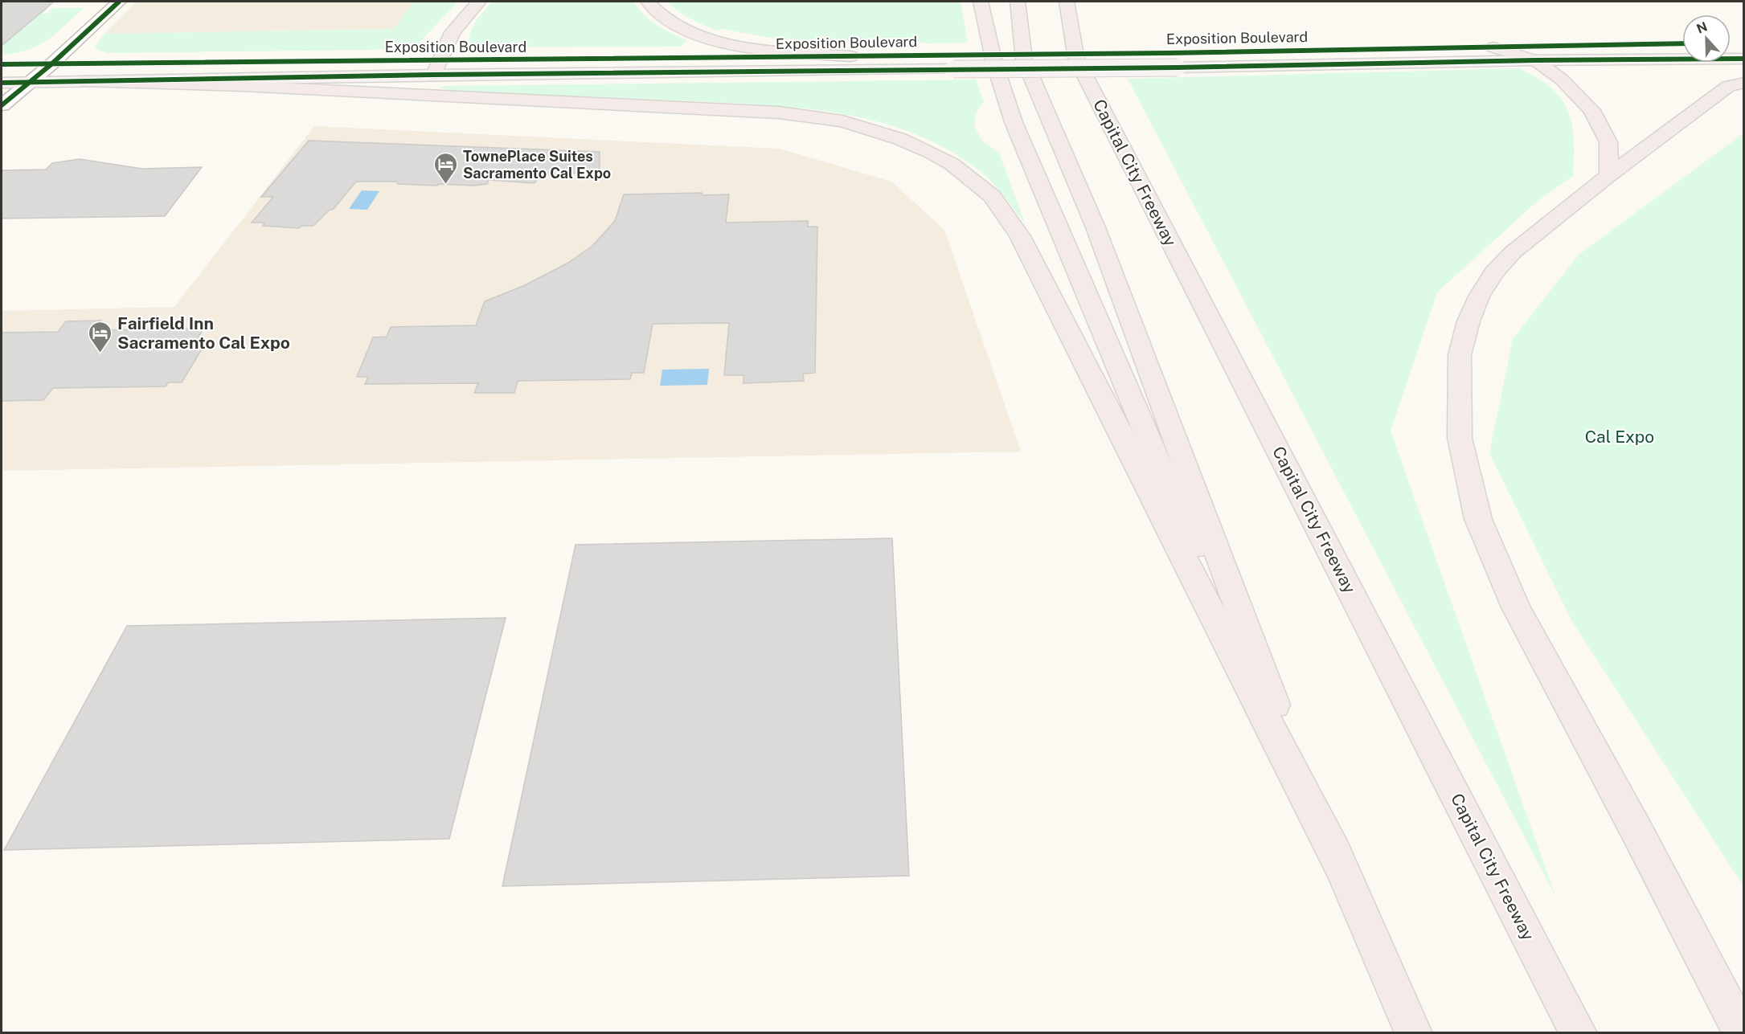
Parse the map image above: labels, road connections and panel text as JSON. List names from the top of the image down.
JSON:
{
  "streets": {
    "highway": ["Capital City Freeway"],
    "main road": ["Exposition Boulevard"]
  },
  "parks": ["Cal Expo"],
  "places": {
    "hotel": ["TownePlace Suites Sacramento Cal Expo", "Fairfield Inn Sacramento Cal Expo"]
  },
  "north": "top"
}
